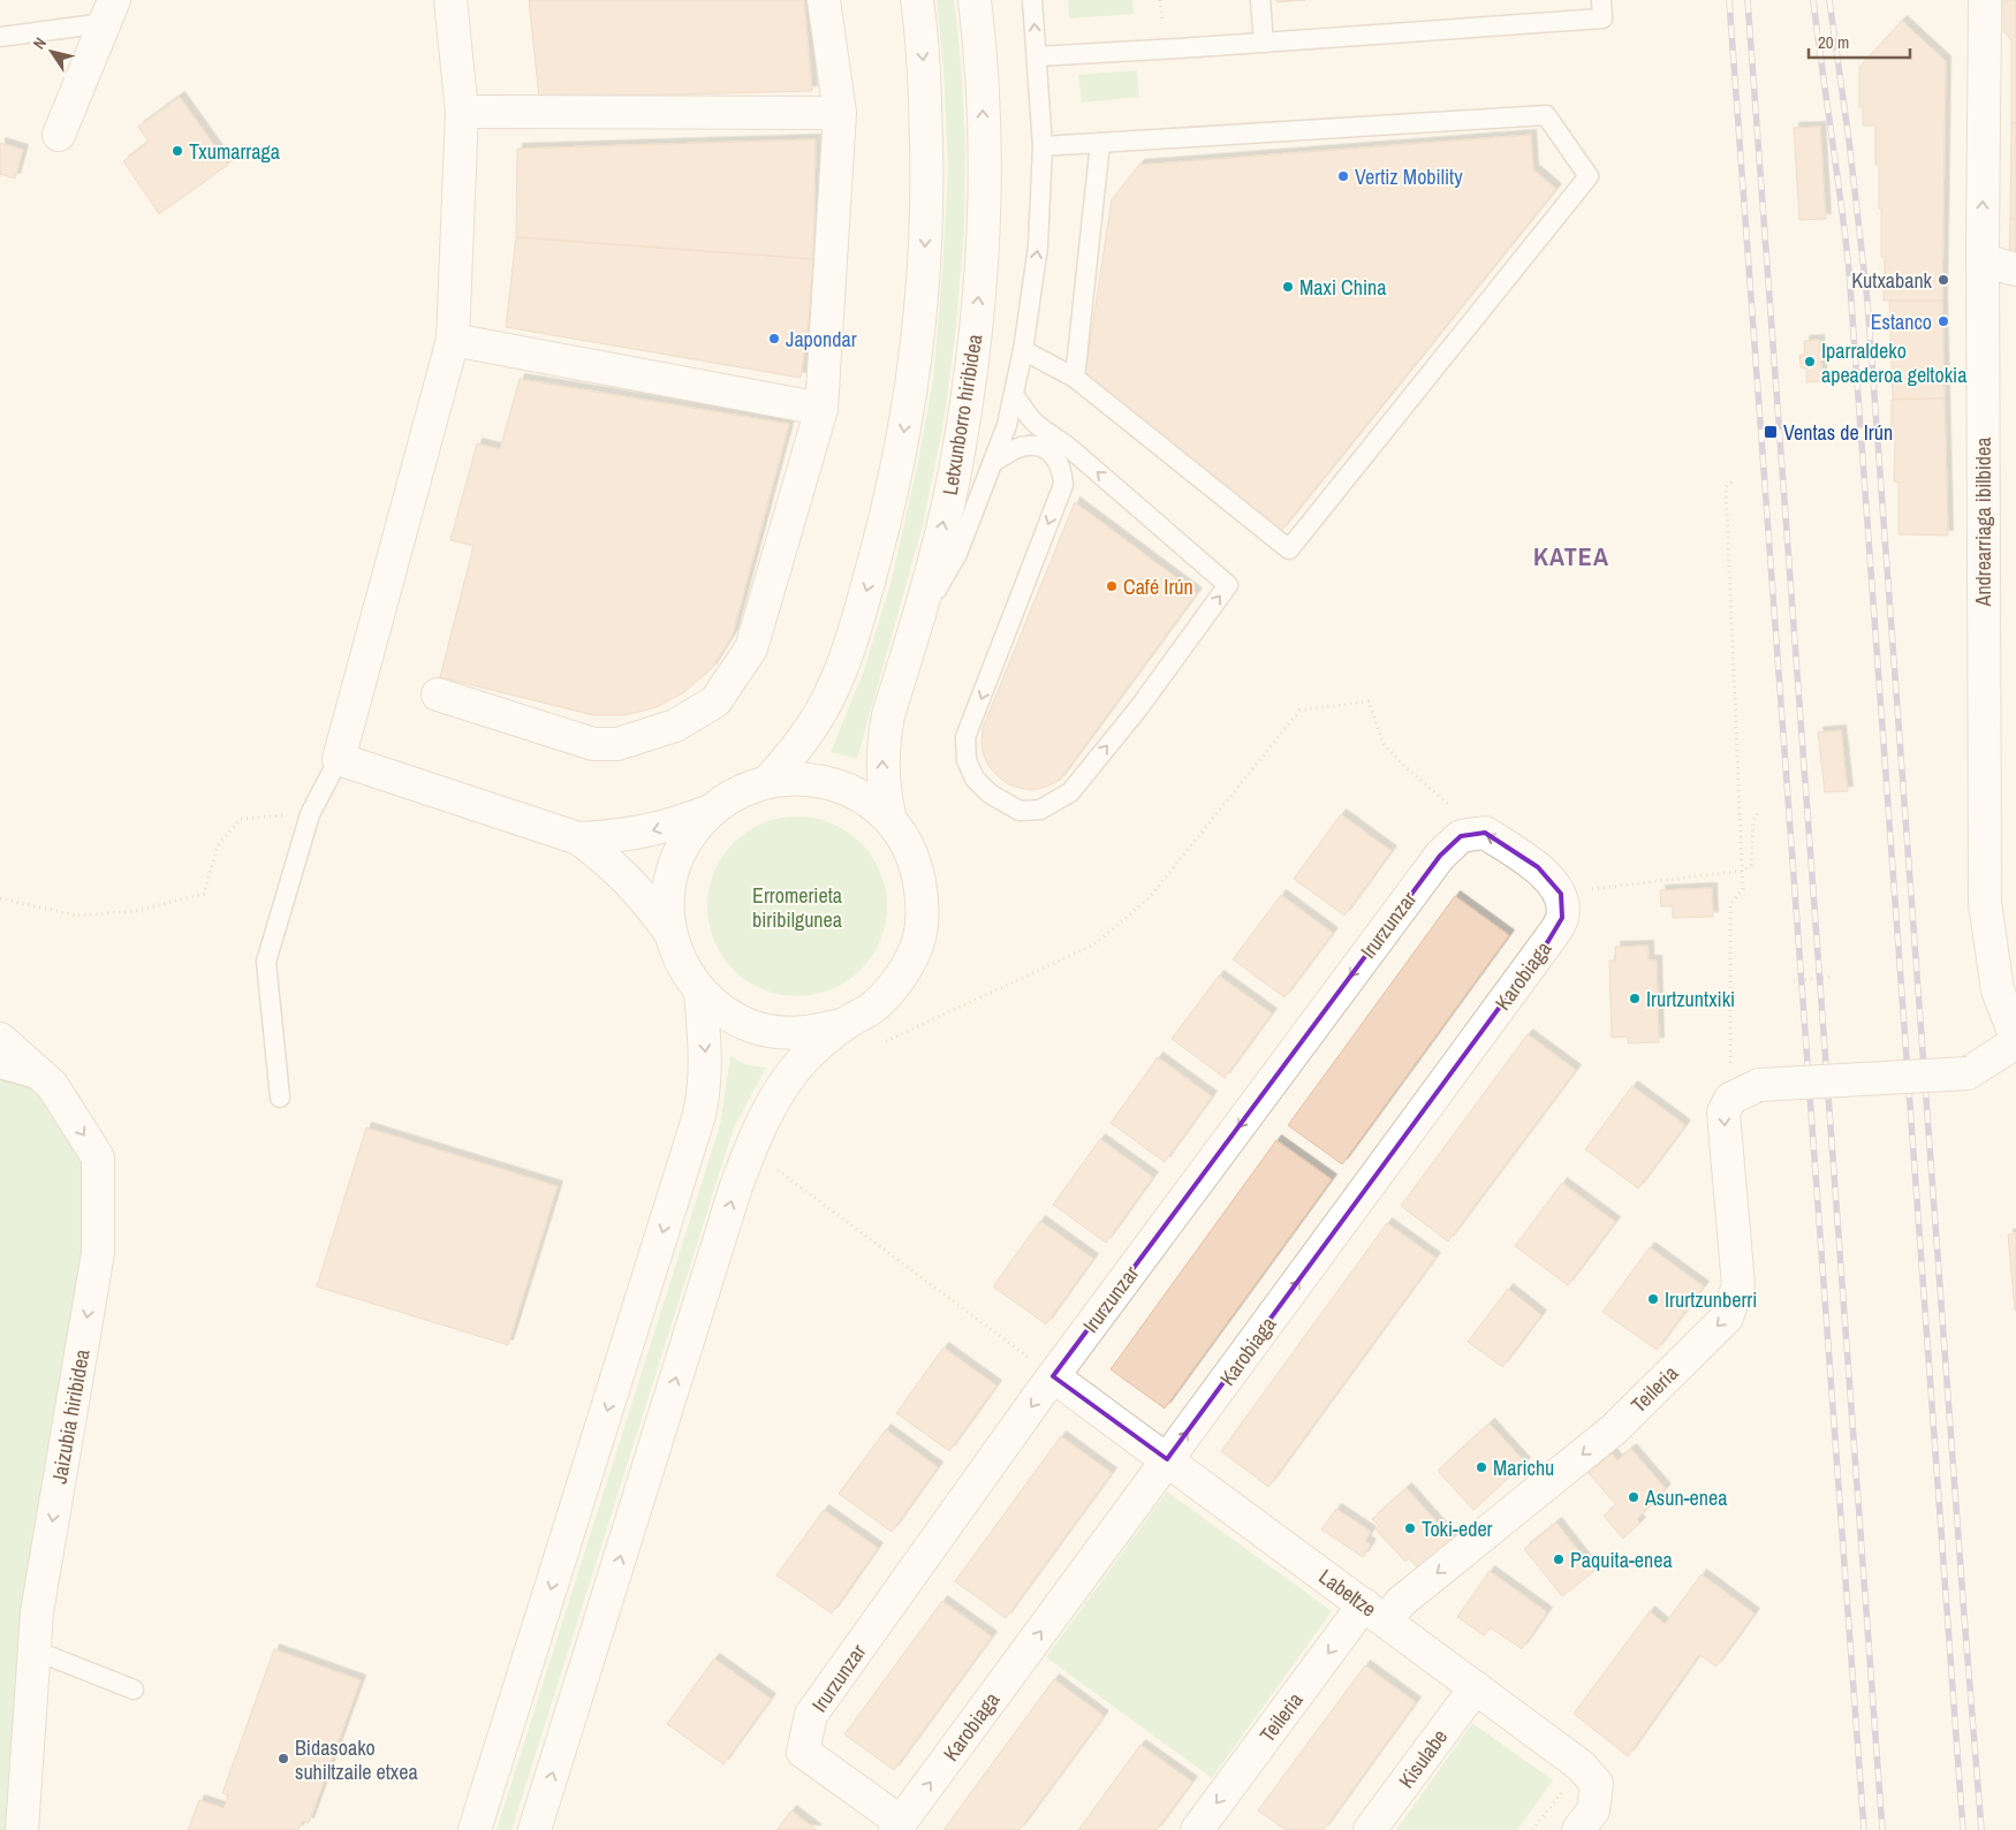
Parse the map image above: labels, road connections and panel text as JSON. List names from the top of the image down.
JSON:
{
  "streets": {
    "street": [
      "Letxunborro hiribidea",
      "Andrearriaga ibilbidea",
      "Irurzunzar",
      "Karobiaga",
      "Teileria",
      "Jaizubia hiribidea",
      "Labeltze",
      "Kisulabe"
    ]
  },
  "crossings": [
    ["Irurzunzar", "Karobiaga"],
    ["Irurzunzar", "Labeltze"],
    ["Karobiaga", "Labeltze"],
    ["Teileria", "Labeltze"],
    ["Labeltze", "Kisulabe"]
  ],
  "one_way": ["Karobiaga", "Teileria", "Jaizubia hiribidea"],
  "districts": ["KATEA"],
  "parks": ["Erromerieta biribilgunea"],
  "places": {
    "other": [
      "Txumarraga",
      "Vertiz Mobility",
      "Kutxabank",
      "Maxi China",
      "Estanco",
      "Japondar",
      "Iparraldeko apeaderoa geltokia",
      "Café Irún",
      "Irurtzuntxiki",
      "Irurtzunberri",
      "Marichu",
      "Asun-enea",
      "Toki-eder",
      "Paquita-enea",
      "Bidasoako suhiltzaile etxea"
    ],
    "transit": ["Ventas de Irún"]
  },
  "scale_bar": "20 m",
  "north": "top left"
}
